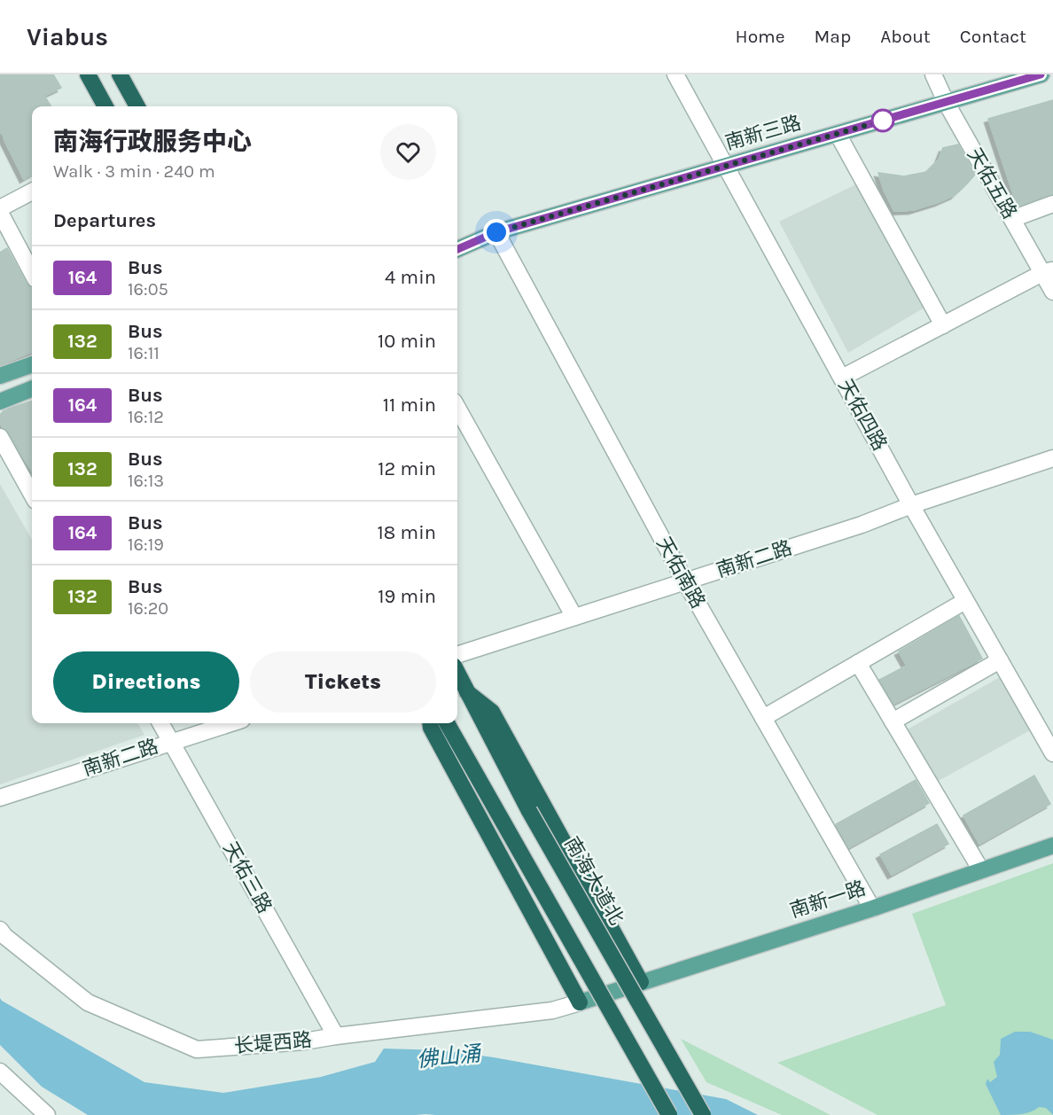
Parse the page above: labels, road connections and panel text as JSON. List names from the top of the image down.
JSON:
{
  "streets": {
    "highway": ["南海大道北"],
    "main road": ["南新三路", "南新一路"],
    "street": [
      "天佑五路",
      "天佑四路",
      "南新二路",
      "天佑南路",
      "天佑三路",
      "长堤西路"
    ]
  },
  "crossings": [
    ["南新三路", "天佑五路"],
    ["南新三路", "天佑四路"],
    ["南新三路", "天佑南路"],
    ["天佑四路", "南新二路"],
    ["南新二路", "天佑南路"],
    ["南新二路", "天佑三路"],
    ["天佑南路", "南新一路"],
    ["天佑三路", "长堤西路"],
    ["南新一路", "长堤西路"]
  ],
  "water": ["佛山涌"],
  "lines": ["bus line 164"],
  "page": {
    "header": "Viabus",
    "nav": [
      "Home",
      "Map",
      "About",
      "Contact"
    ],
    "heading": [
      ["南海行政服务中心", "Walk · 3 min · 240 m"],
      "Departures"
    ],
    "list": [
      {
        "mark": "164",
        "name": "Bus",
        "note": "16:05",
        "value": "4 min"
      },
      {
        "mark": "132",
        "name": "Bus",
        "note": "16:11",
        "value": "10 min"
      },
      {
        "mark": "164",
        "name": "Bus",
        "note": "16:12",
        "value": "11 min"
      },
      {
        "mark": "132",
        "name": "Bus",
        "note": "16:13",
        "value": "12 min"
      },
      {
        "mark": "164",
        "name": "Bus",
        "note": "16:19",
        "value": "18 min"
      },
      {
        "mark": "132",
        "name": "Bus",
        "note": "16:20",
        "value": "19 min"
      }
    ],
    "buttons": ["Directions", "Tickets"]
  }
}
